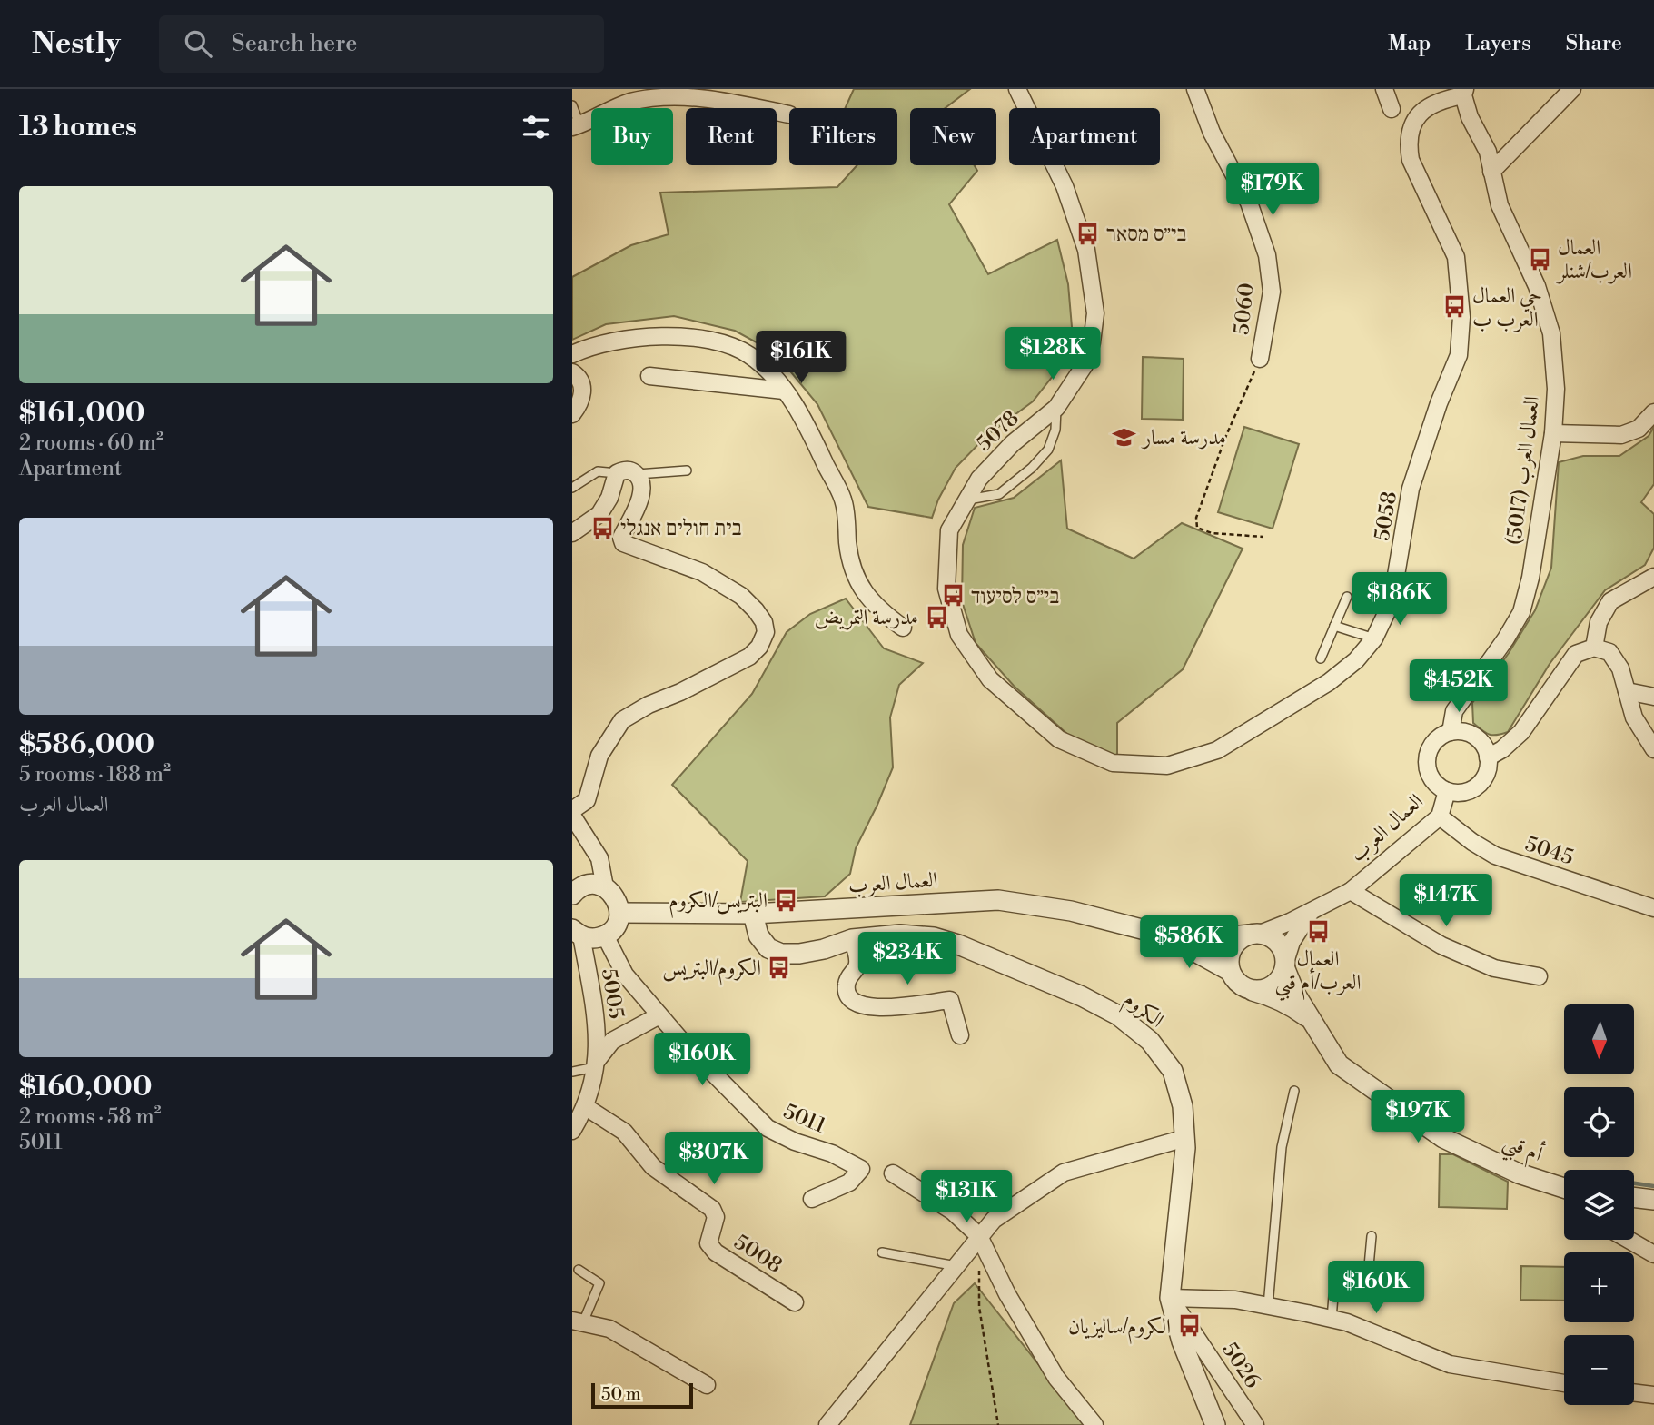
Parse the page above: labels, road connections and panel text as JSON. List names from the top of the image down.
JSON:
{
  "streets": {
    "street": [
      "5060",
      "5078",
      "العمال العرب (5017)",
      "5058",
      "العمال العرب",
      "5045",
      "5005",
      "الكروم",
      "5011",
      "أم قبي",
      "5008",
      "5026"
    ]
  },
  "crossings": [
    ["5078", "5058"],
    ["العمال العرب (5017)", "5058"],
    ["العمال العرب (5017)", "العمال العرب"],
    ["العمال العرب", "5045"],
    ["العمال العرب", "الكروم"],
    ["العمال العرب", "أم قبي"],
    ["5005", "5008"],
    ["الكروم", "5026"]
  ],
  "places": {
    "bus stop": [
      "בי״ס מסאר",
      "العمال العرب/شنلر",
      "حي العمال العرب ب",
      "בית חולים אנגלי",
      "בי״ס לסיעוד",
      "مدرسة التمريض",
      "البتريس/الكروم",
      "العمال العرب/أم قبي",
      "الكروم/البتريس",
      "الكروم/ساليزيان"
    ],
    "school or university": ["مدرسة مسار"]
  },
  "scale_bar": "50 m",
  "north": "bottom",
  "page": {
    "header": "Nestly",
    "search": "Search here",
    "nav": ["Map", "Layers", "Share"],
    "heading": "13 homes",
    "chip": [
      "Buy",
      "Rent",
      "Filters",
      "New",
      "Apartment"
    ],
    "price": [
      "$179K",
      "$128K",
      "$161K",
      "$186K",
      "$452K",
      "$147K",
      "$586K",
      "$234K",
      "$160K",
      "$197K",
      "$307K",
      "$131K",
      "$160K"
    ],
    "list": [
      {
        "name": "$161,000",
        "note": "2 rooms · 60 m² · Apartment"
      },
      {
        "name": "$586,000",
        "note": "5 rooms · 188 m² · العمال العرب"
      },
      {
        "name": "$160,000",
        "note": "2 rooms · 58 m² · 5011"
      }
    ],
    "map_buttons": ["+", "−"],
    "scale": "50 m"
  }
}
